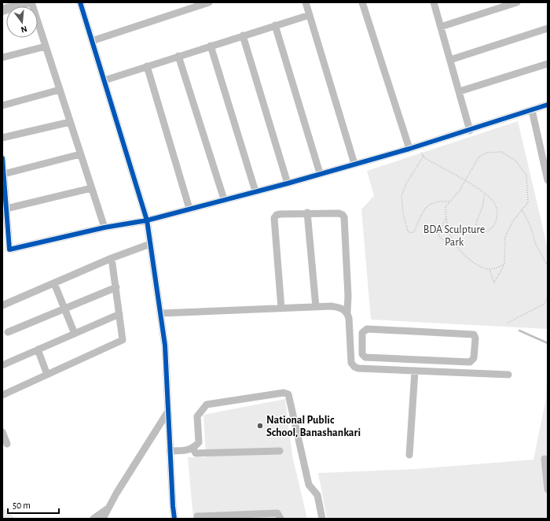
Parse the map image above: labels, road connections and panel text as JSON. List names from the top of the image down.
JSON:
{
  "parks": ["BDA Sculpture Park"],
  "places": ["National Public School, Banashankari"],
  "scale_bar": "50 m",
  "north": "bottom"
}
